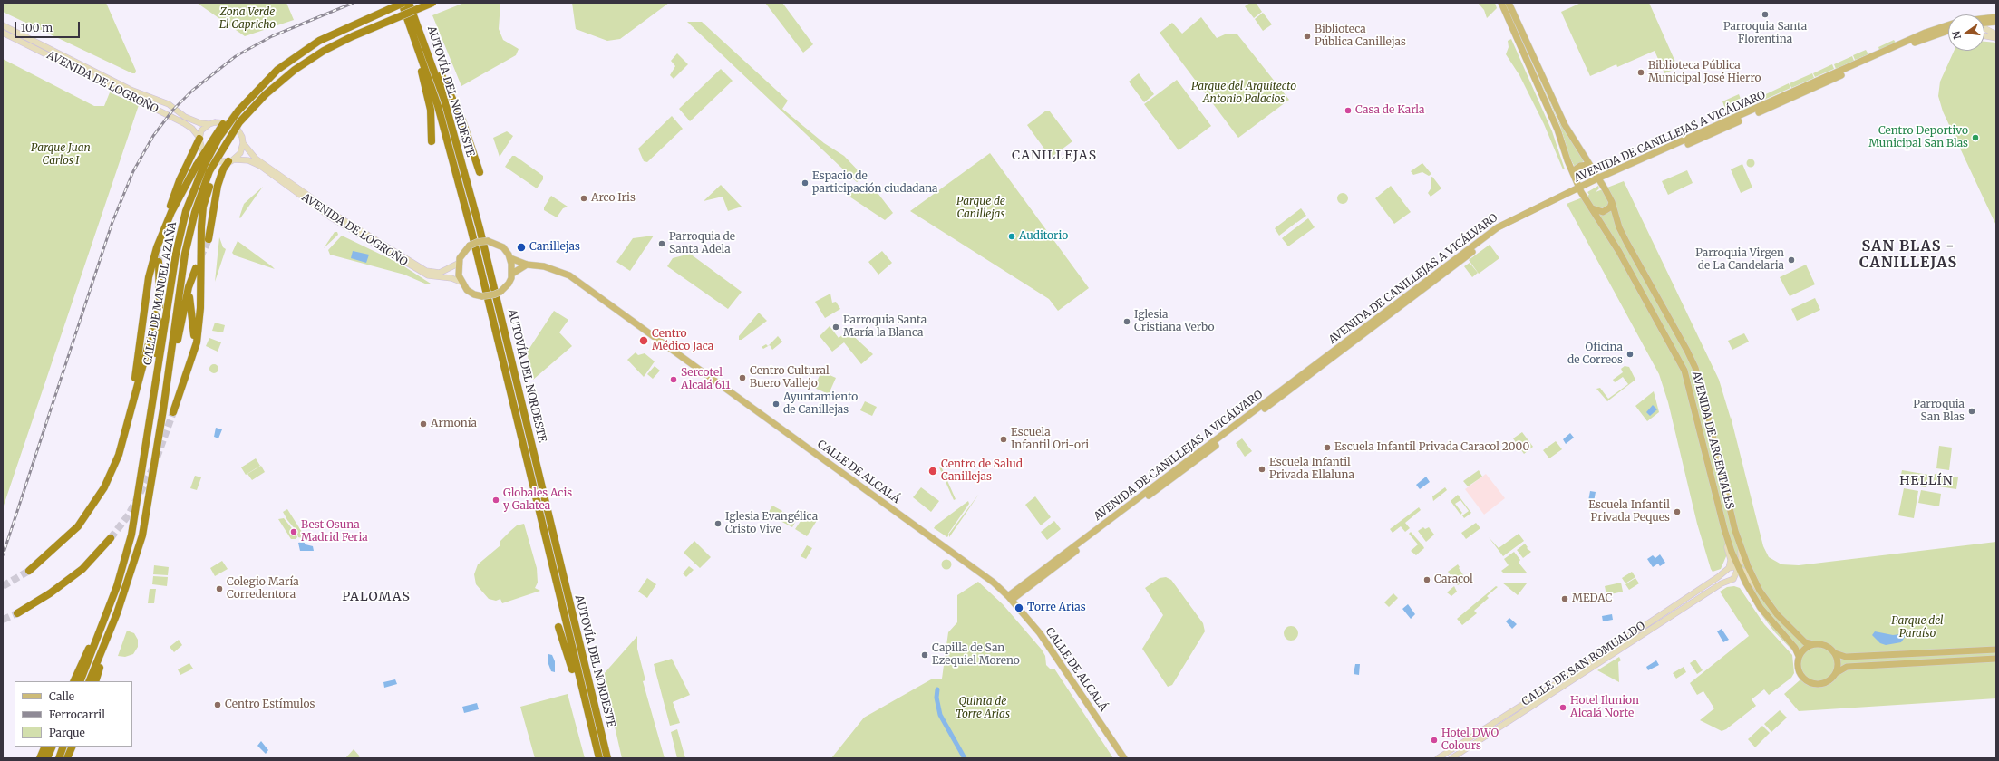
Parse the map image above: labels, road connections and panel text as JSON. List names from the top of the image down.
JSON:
{
  "streets": {
    "highway": ["AUTOVÍA DEL NORDESTE", "CALLE DE MANUEL AZAÑA"],
    "main road": [
      "AVENIDA DE LOGROÑO",
      "AVENIDA DE CANILLEJAS A VICÁLVARO",
      "AVENIDA DE ARCENTALES",
      "CALLE DE ALCALÁ",
      "CALLE DE SAN ROMUALDO"
    ]
  },
  "crossings": [
    ["AVENIDA DE LOGROÑO", "CALLE DE ALCALÁ"],
    ["AVENIDA DE CANILLEJAS A VICÁLVARO", "AVENIDA DE ARCENTALES"],
    ["AVENIDA DE CANILLEJAS A VICÁLVARO", "CALLE DE ALCALÁ"]
  ],
  "districts": [
    "CANILLEJAS",
    "SAN BLAS - CANILLEJAS",
    "HELLÍN",
    "PALOMAS"
  ],
  "parks": [
    "Zona Verde El Capricho",
    "Parque del Arquitecto Antonio Palacios",
    "Parque Juan Carlos I",
    "Parque de Canillejas",
    "Parque del Paraíso",
    "Quinta de Torre Arias"
  ],
  "places": [
    "Parroquia Santa Florentina",
    "Biblioteca Pública Canillejas",
    "Biblioteca Pública Municipal José Hierro",
    "Casa de Karla",
    "Centro Deportivo Municipal San Blas",
    "Espacio de participación ciudadana",
    "Arco Iris",
    "Auditorio",
    "Parroquia de Santa Adela",
    "Canillejas",
    "Parroquia Virgen de La Candelaria",
    "Iglesia Cristiana Verbo",
    "Parroquia Santa María la Blanca",
    "Centro Médico Jaca",
    "Oficina de Correos",
    "Centro Cultural Buero Vallejo",
    "Sercotel Alcalá 611",
    "Ayuntamiento de Canillejas",
    "Parroquia San Blas",
    "Armonía",
    "Escuela Infantil Ori-ori",
    "Escuela Infantil Privada Caracol 2000",
    "Escuela Infantil Privada Ellaluna",
    "Centro de Salud Canillejas",
    "Globales Acis y Galatea",
    "Escuela Infantil Privada Peques",
    "Iglesia Evangélica Cristo Vive",
    "Best Osuna Madrid Feria",
    "Caracol",
    "Colegio María Corredentora",
    "MEDAC",
    "Torre Arias",
    "Capilla de San Ezequiel Moreno",
    "Centro Estímulos",
    "Hotel Ilunion Alcalá Norte",
    "Hotel DWO Colours"
  ],
  "legend": ["Calle", "Ferrocarril", "Parque"],
  "scale_bar": "100 m",
  "north": "left"
}
